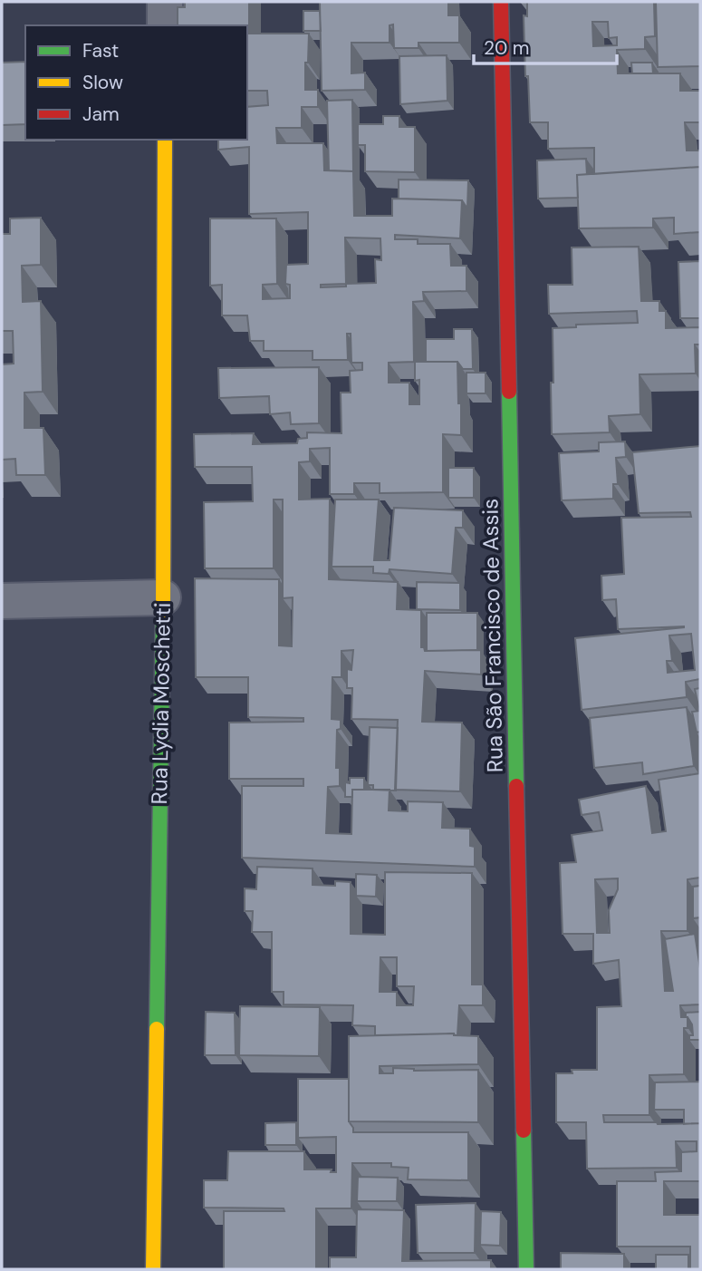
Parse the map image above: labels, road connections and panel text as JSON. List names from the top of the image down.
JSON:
{
  "streets": {
    "street": ["Rua São Francisco de Assis", "Rua Lydia Moschetti"]
  },
  "legend": ["Fast", "Slow", "Jam"],
  "scale_bar": "20 m"
}
